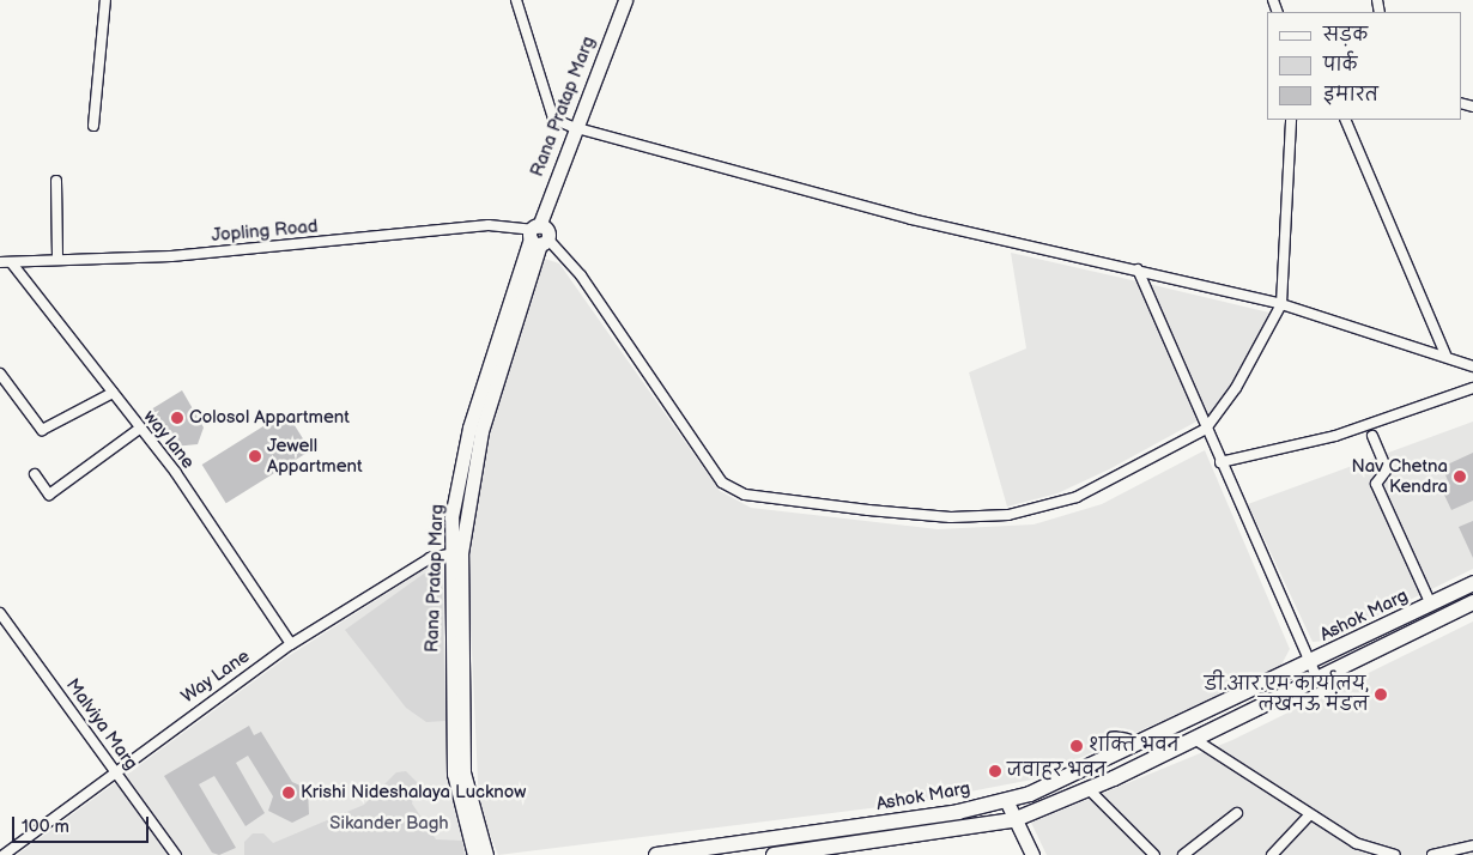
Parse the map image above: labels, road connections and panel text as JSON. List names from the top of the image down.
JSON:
{
  "streets": {
    "main road": ["Ashok Marg"],
    "street": [
      "Rana Pratap Marg",
      "Jopling Road",
      "way lane",
      "Way Lane",
      "Malviya Marg"
    ]
  },
  "crossings": [
    ["Rana Pratap Marg", "Jopling Road"],
    ["Rana Pratap Marg", "Way Lane"],
    ["Jopling Road", "way lane"],
    ["way lane", "Way Lane"],
    ["Way Lane", "Malviya Marg"]
  ],
  "parks": ["Sikander Bagh"],
  "places": [
    "Colosol Appartment",
    "Jewell Appartment",
    "Nav Chetna Kendra",
    "डी.आर.एम कार्यालय, लखनऊ मंडल",
    "शक्ति भवन",
    "जवाहर भवन",
    "Krishi Nideshalaya Lucknow"
  ],
  "legend": ["सड़क", "पार्क", "इमारत"],
  "scale_bar": "100 m"
}
